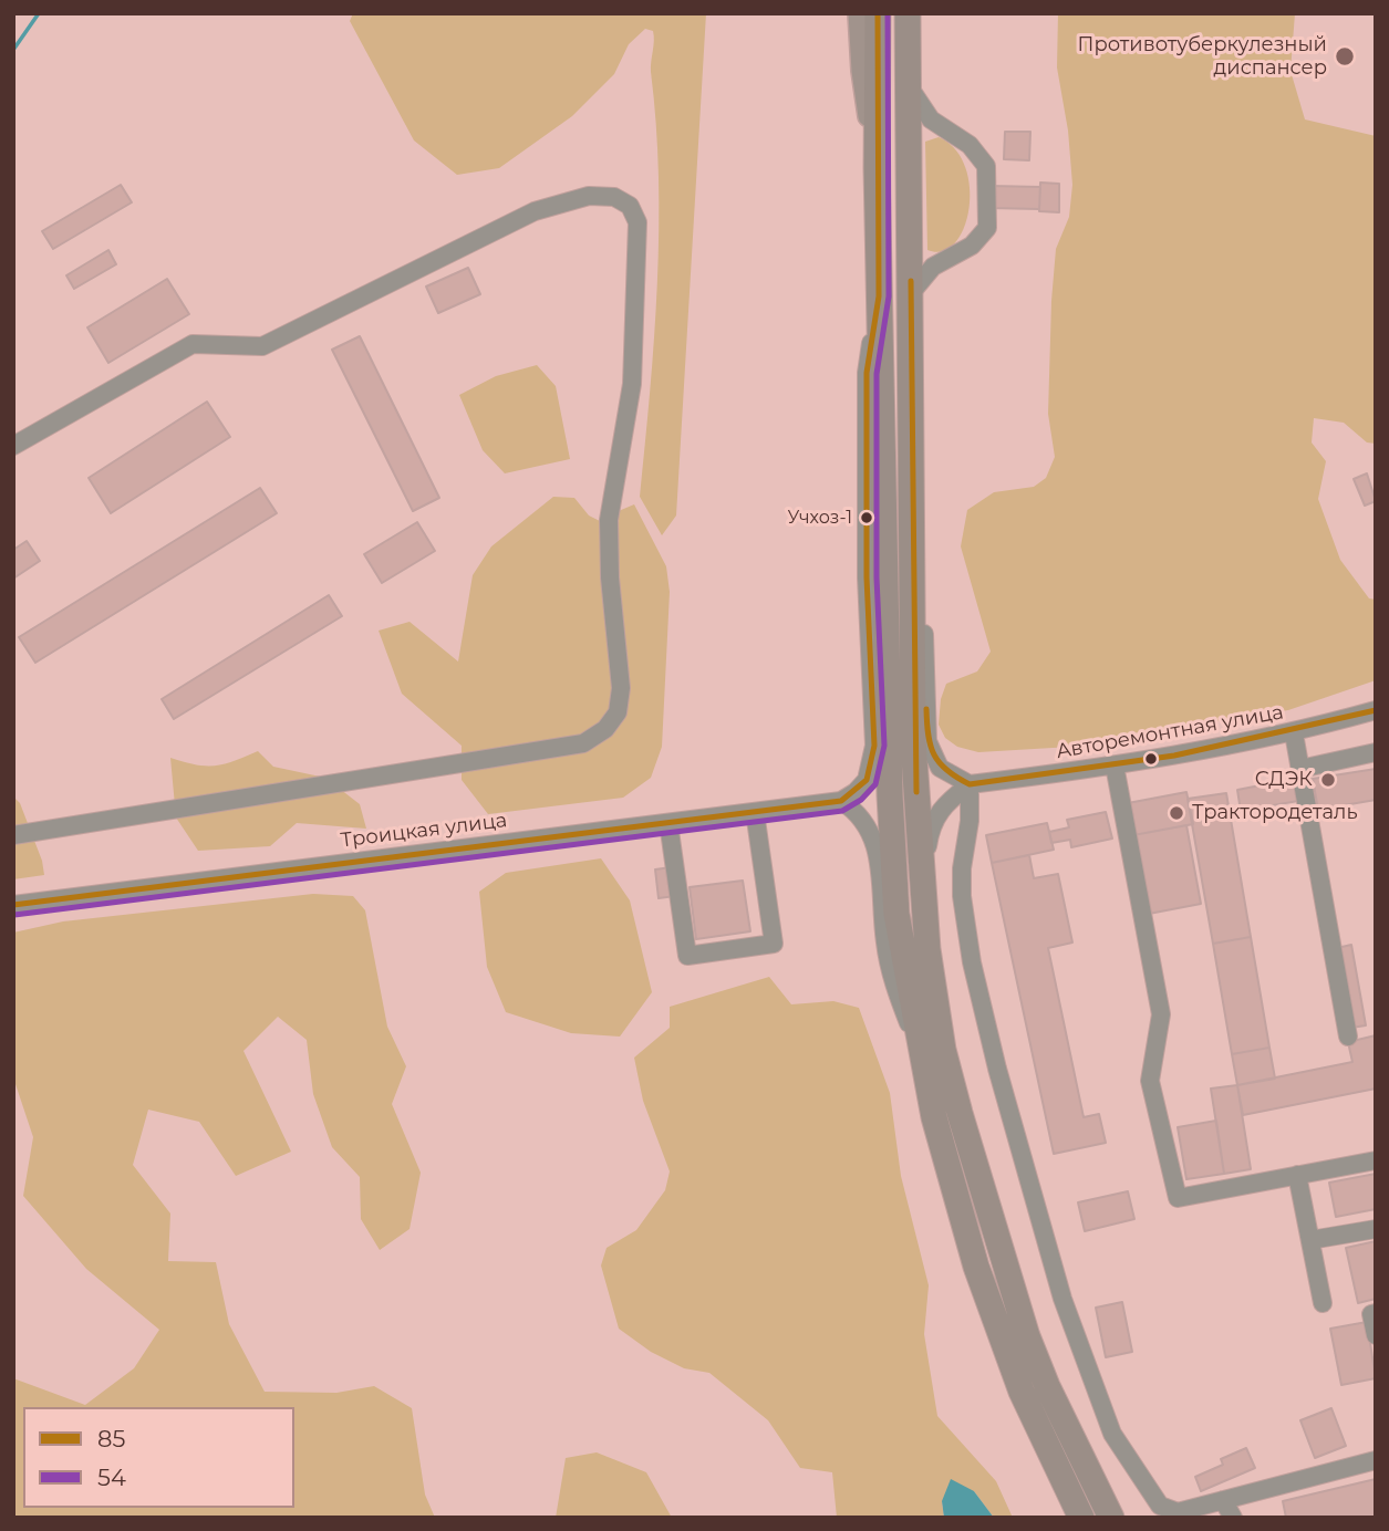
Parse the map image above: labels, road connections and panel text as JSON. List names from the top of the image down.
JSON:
{
  "streets": {
    "street": ["Авторемонтная улица", "Троицкая улица"]
  },
  "places": [
    "Противотуберкулезный диспансер",
    "Учхоз-1",
    "СДЭК",
    "Трактородеталь"
  ],
  "lines": ["transit line 85", "transit line 54"],
  "legend": ["85", "54"]
}
